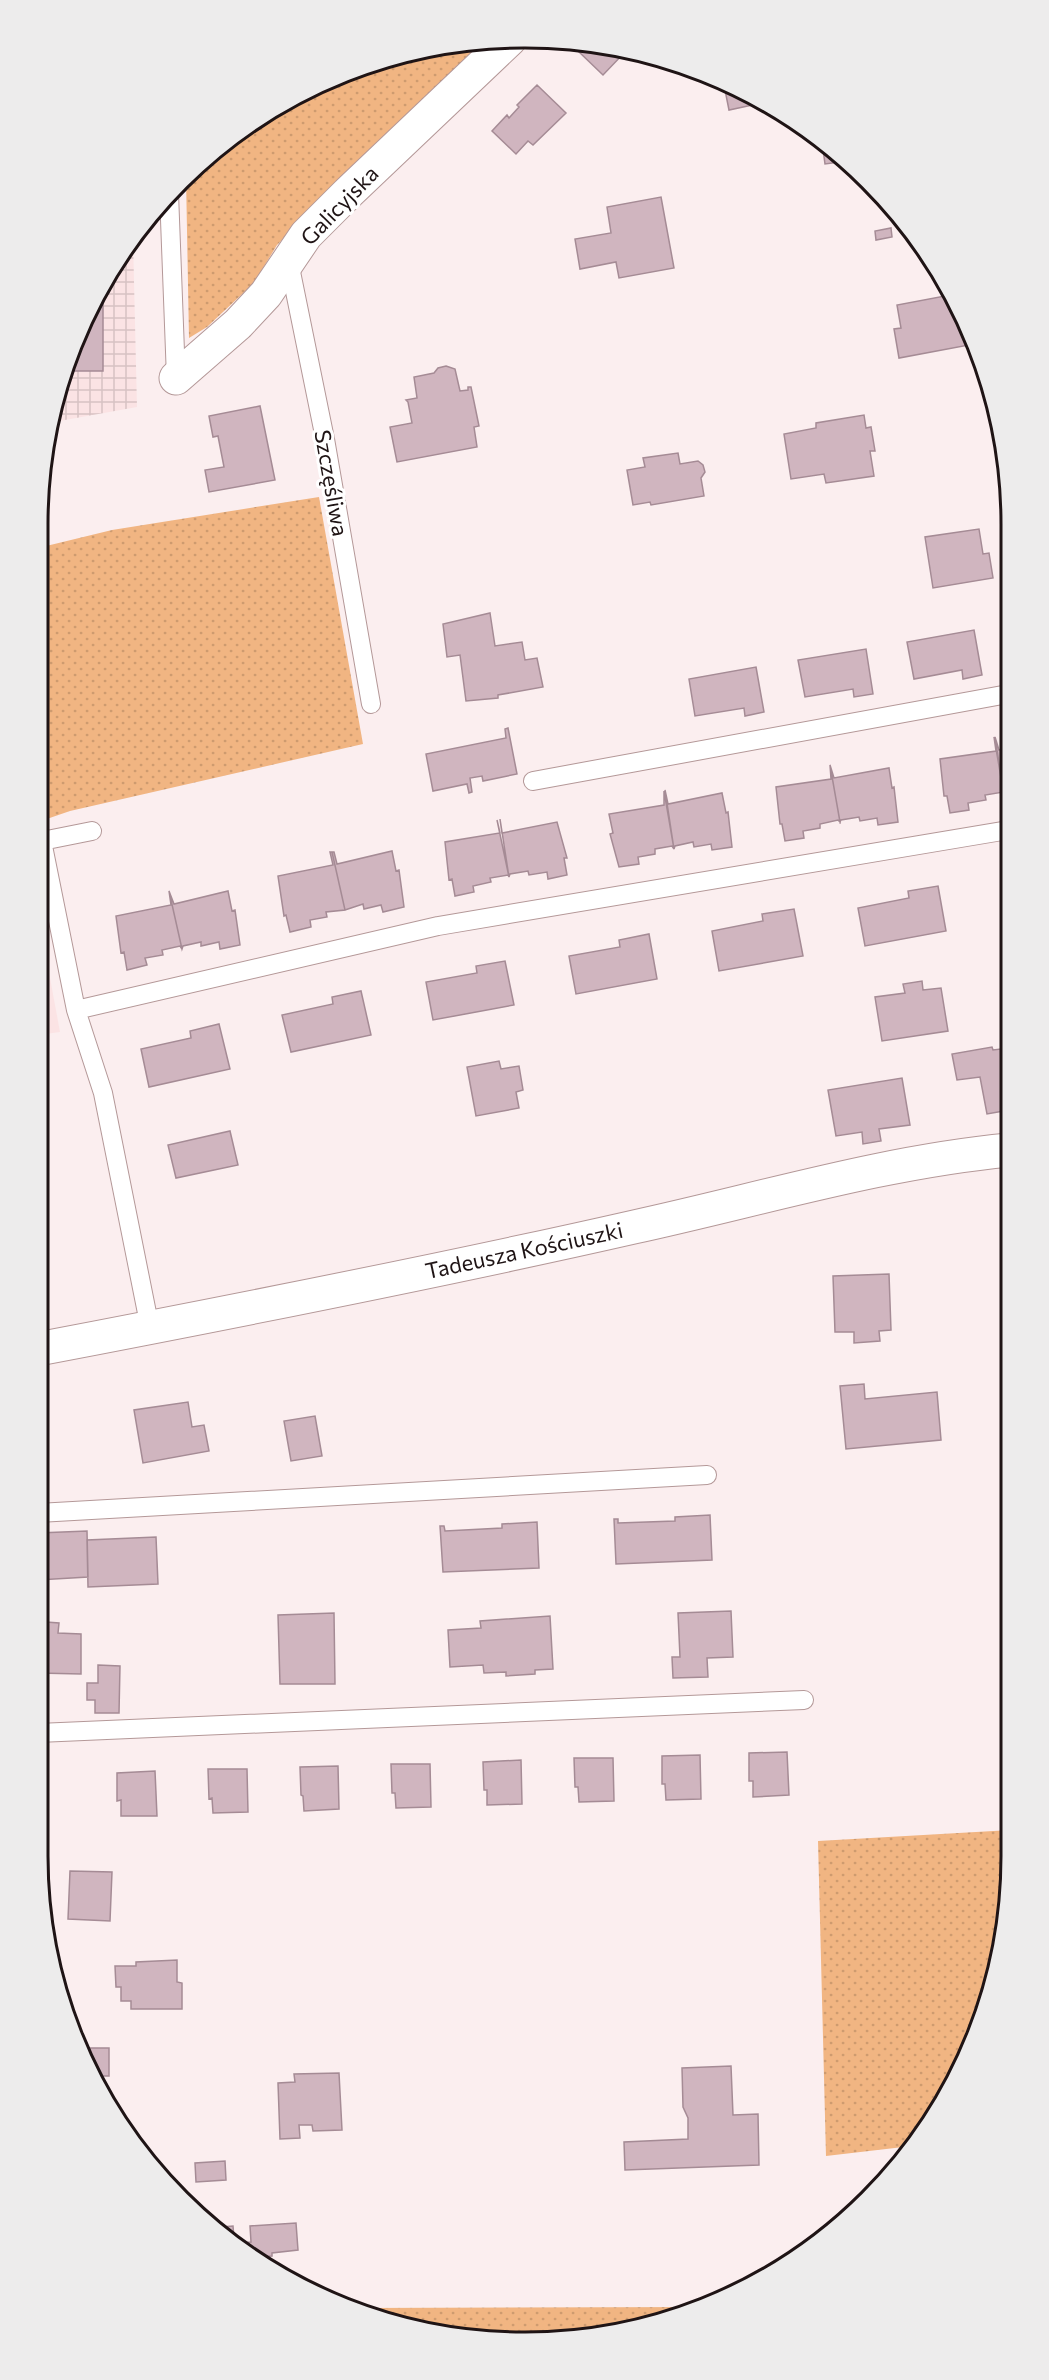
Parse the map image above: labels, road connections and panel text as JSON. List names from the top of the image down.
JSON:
{
  "streets": {
    "street": ["Galicyjska", "Tadeusza Kościuszki"],
    "lane": ["Szczęśliwa"]
  },
  "crossings": [
    ["Galicyjska", "Szczęśliwa"]
  ]
}
